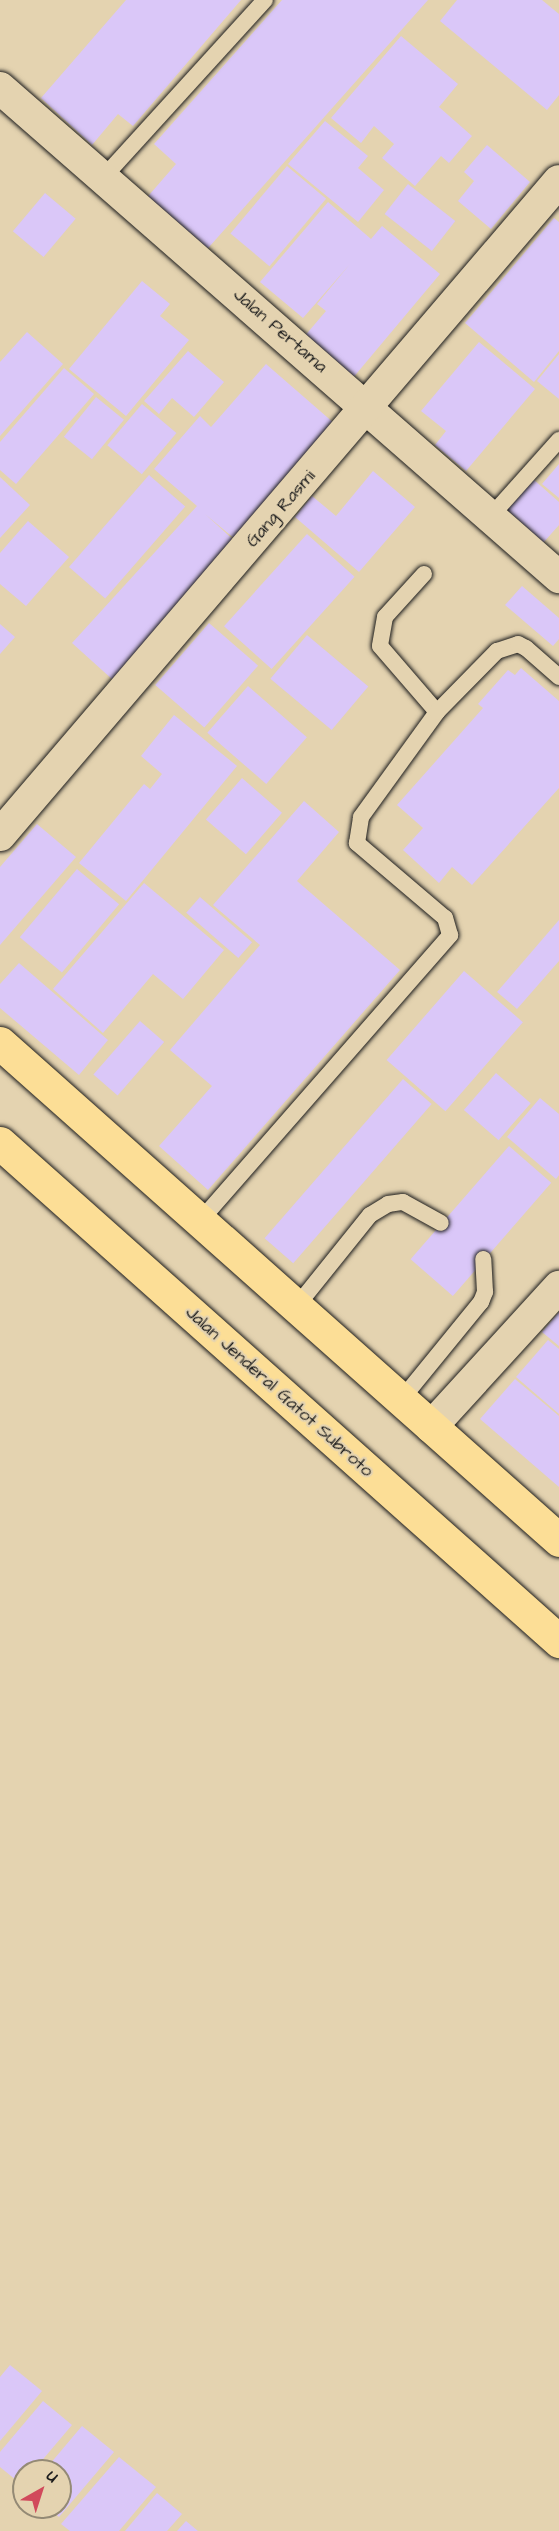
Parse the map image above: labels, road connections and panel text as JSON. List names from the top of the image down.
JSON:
{
  "streets": {
    "main road": ["Jalan Jenderal Gatot Subroto"],
    "street": ["Jalan Pertama", "Gang Rasmi"]
  },
  "crossings": [
    ["Jalan Pertama", "Gang Rasmi"]
  ],
  "north": "top right"
}
